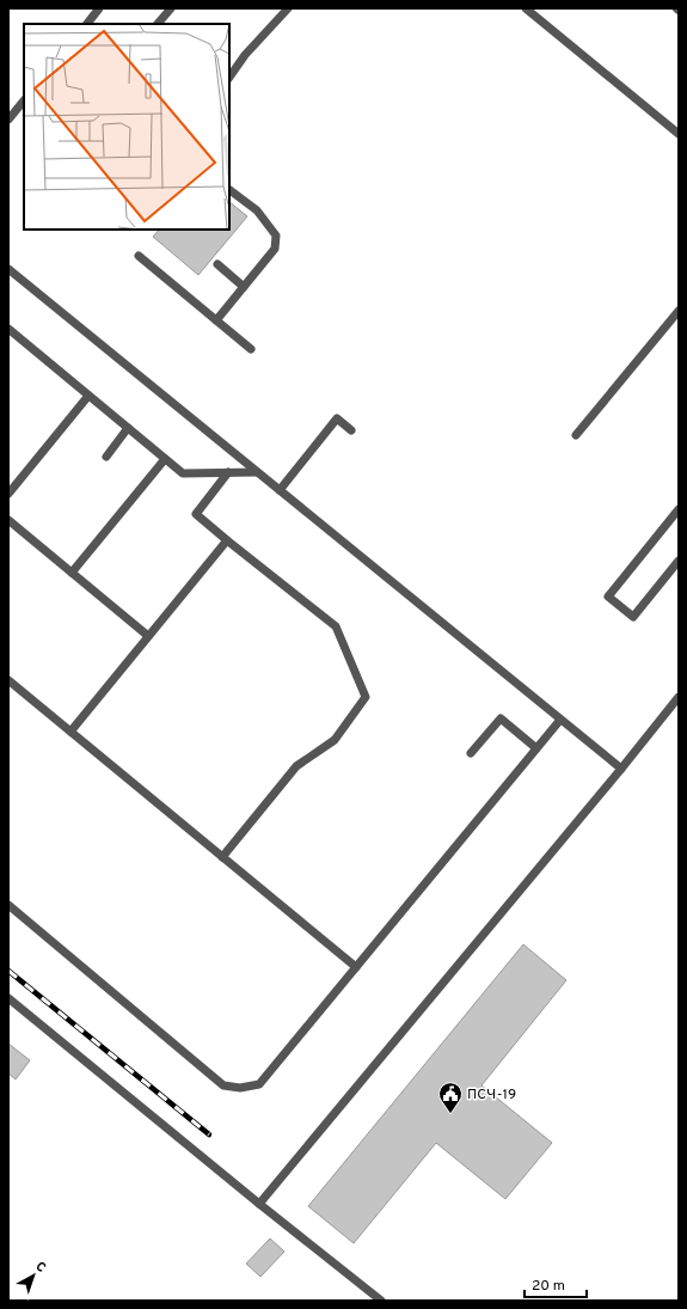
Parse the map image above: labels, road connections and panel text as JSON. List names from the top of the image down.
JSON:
{
  "places": {
    "public building": ["ПСЧ-19"]
  },
  "scale_bar": "20 m",
  "north": "top right"
}
